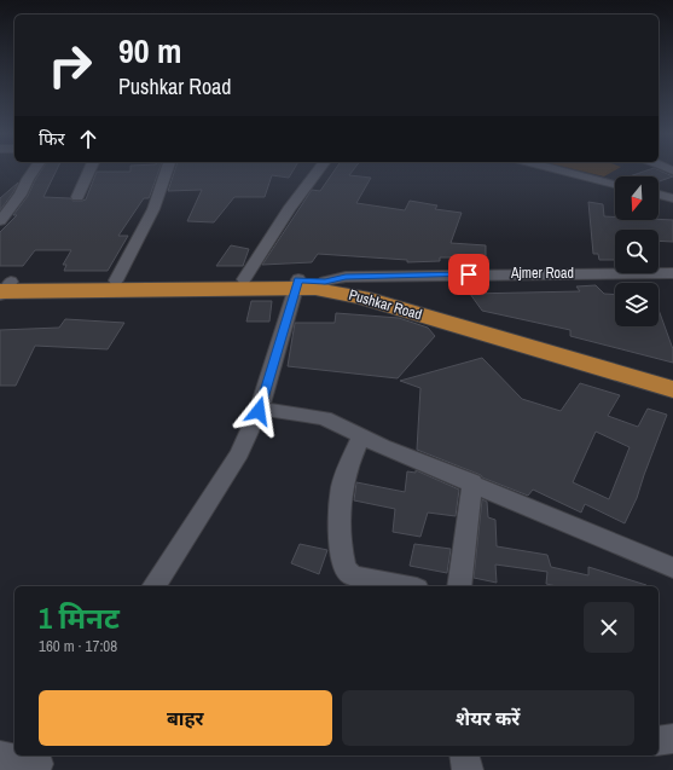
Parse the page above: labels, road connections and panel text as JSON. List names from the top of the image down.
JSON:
{
  "streets": {
    "highway": ["Pushkar Road"],
    "street": ["Ajmer Road"]
  },
  "crossings": [
    ["Ajmer Road", "Pushkar Road"]
  ],
  "north": "bottom",
  "page": {
    "turn": ["90 m", "Pushkar Road"],
    "then": "फिर",
    "heading": ["1 मिनट", "160 m · 17:08"],
    "buttons": ["बाहर", "शेयर करें"]
  }
}
